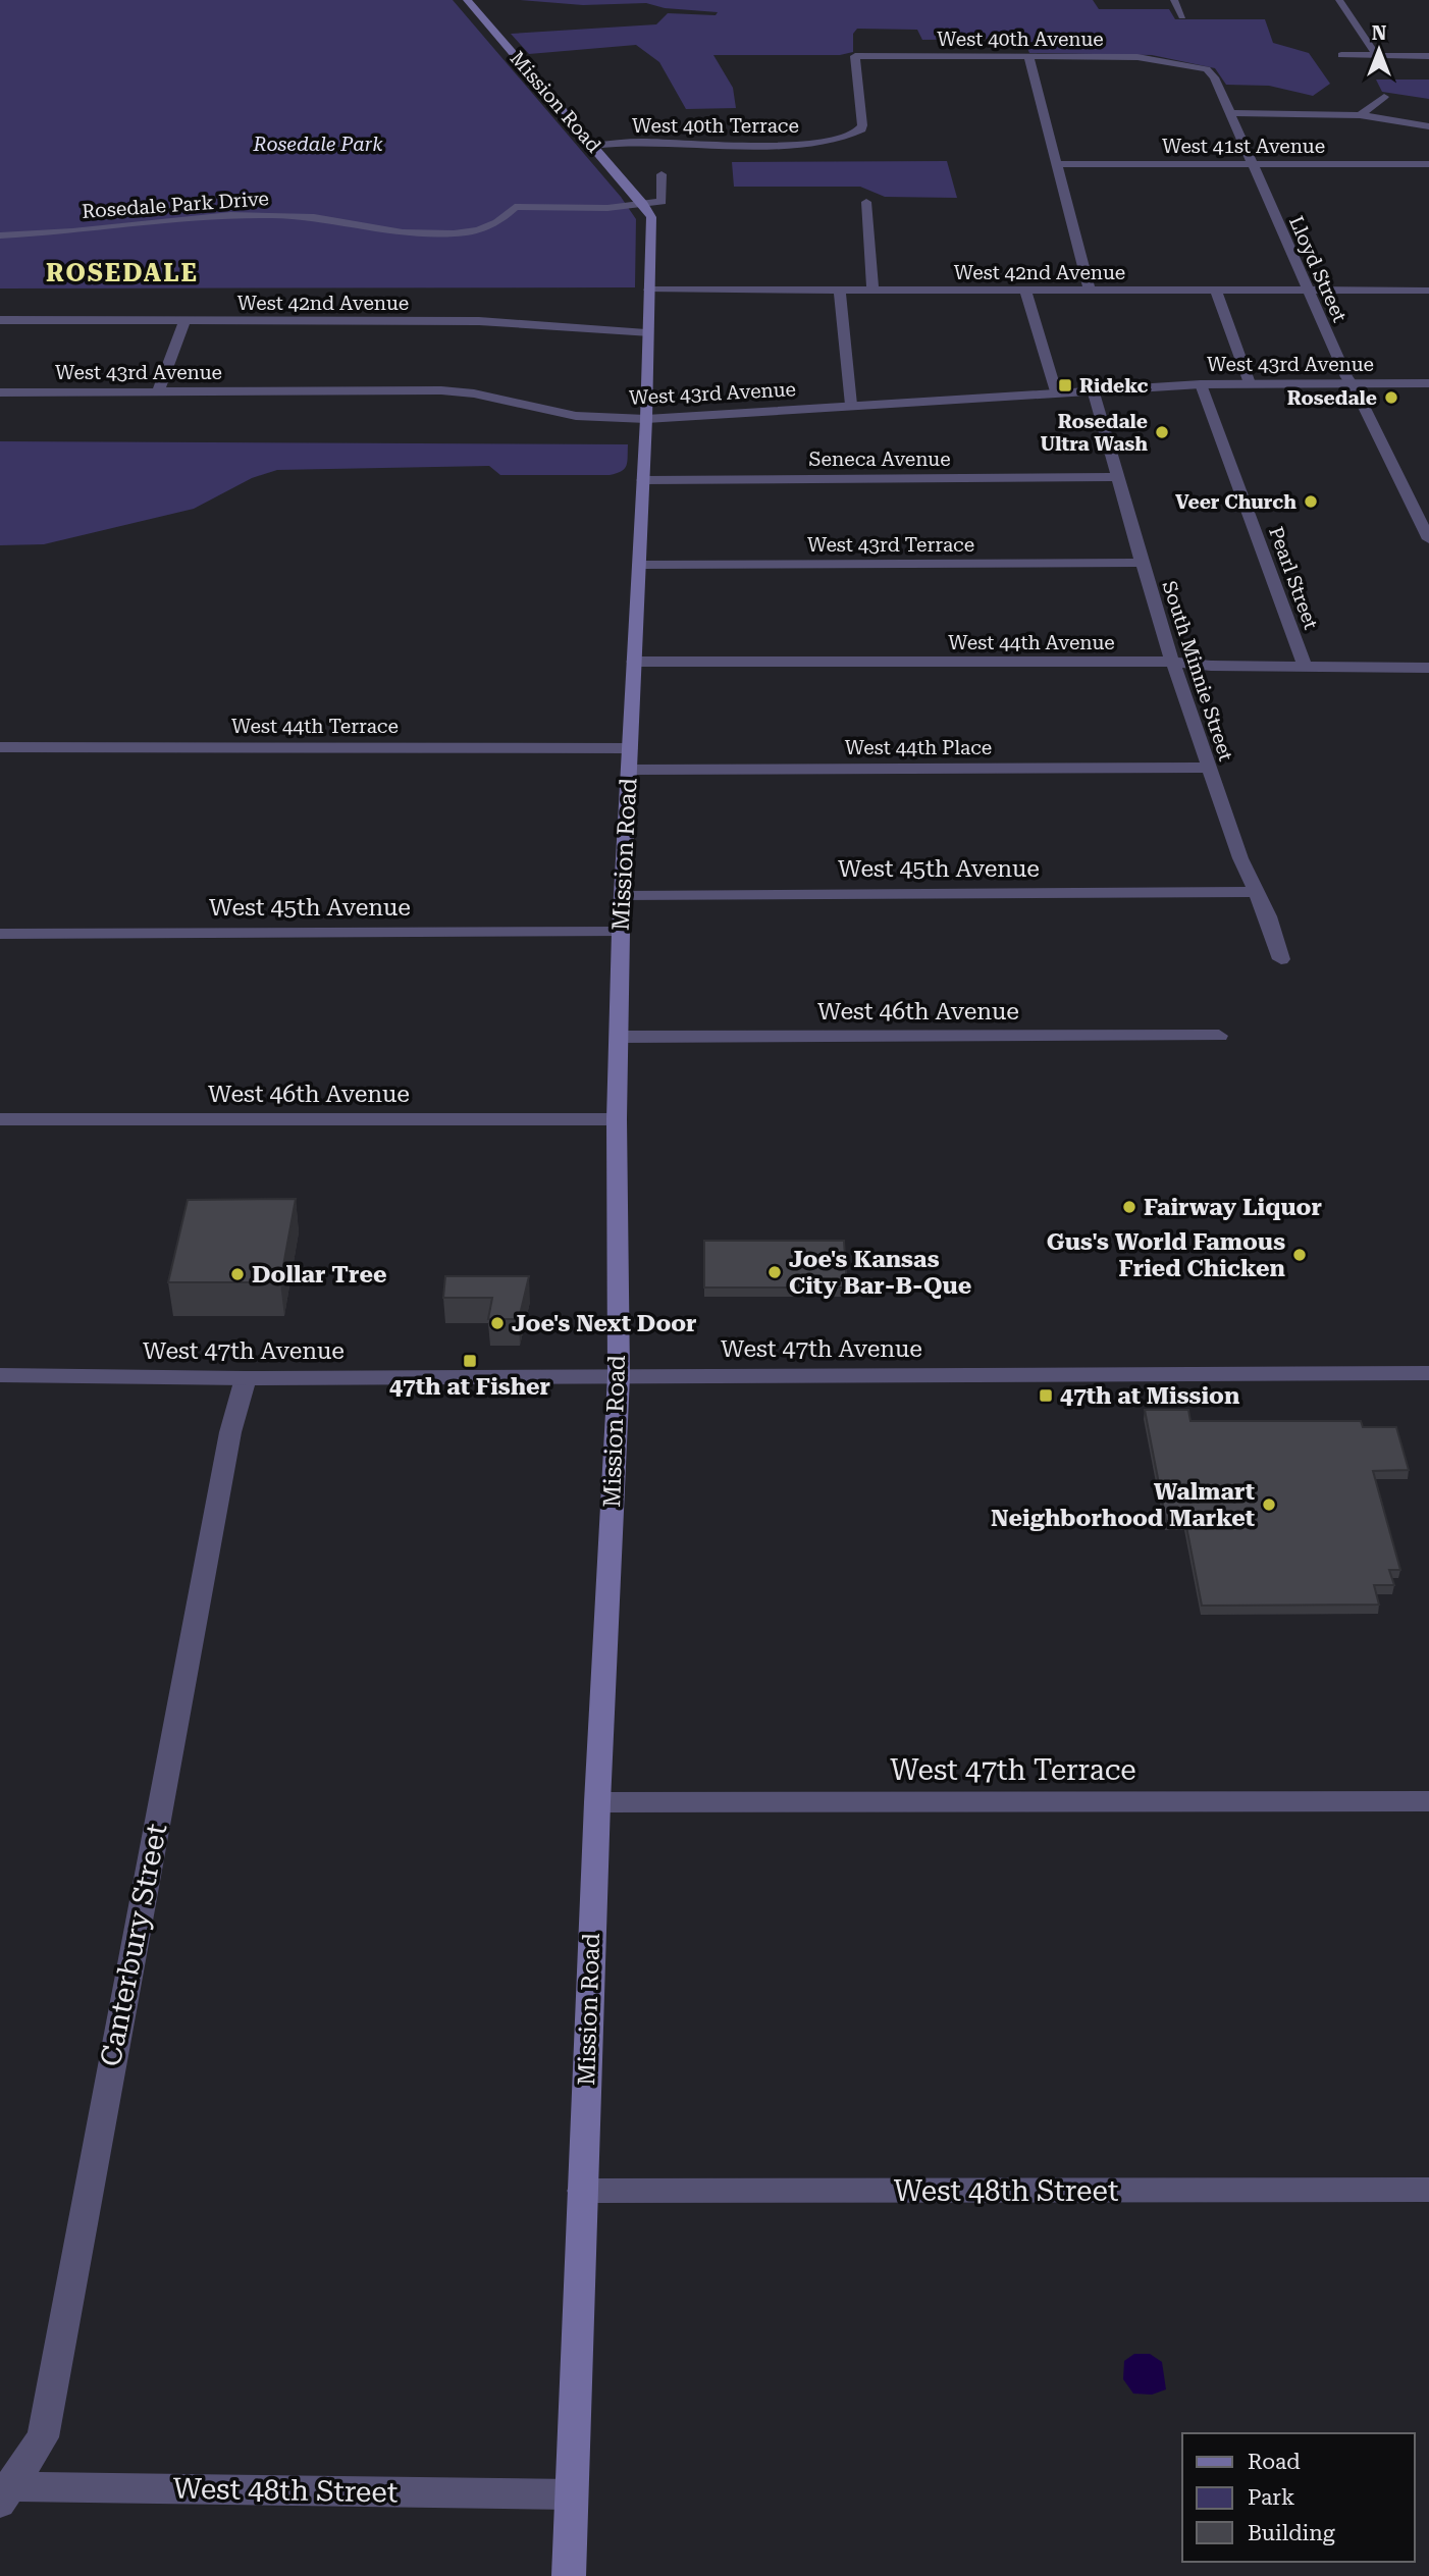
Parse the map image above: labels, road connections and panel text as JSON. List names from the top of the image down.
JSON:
{
  "streets": {
    "main road": ["Mission Road"],
    "street": [
      "West 40th Avenue",
      "West 40th Terrace",
      "West 41st Avenue",
      "Rosedale Park Drive",
      "Lloyd Street",
      "West 42nd Avenue",
      "West 43rd Avenue",
      "Seneca Avenue",
      "West 43rd Terrace",
      "Pearl Street",
      "West 44th Avenue",
      "South Minnie Street",
      "West 44th Terrace",
      "West 44th Place",
      "West 45th Avenue",
      "West 46th Avenue",
      "West 47th Avenue",
      "West 47th Terrace",
      "Canterbury Street",
      "West 48th Street"
    ]
  },
  "crossings": [
    ["West 40th Avenue", "West 40th Terrace"],
    ["West 40th Avenue", "Lloyd Street"],
    ["Mission Road", "West 40th Terrace"],
    ["Mission Road", "Rosedale Park Drive"],
    ["Mission Road", "West 42nd Avenue"],
    ["Mission Road", "West 43rd Avenue"],
    ["Mission Road", "Seneca Avenue"],
    ["Mission Road", "West 43rd Terrace"],
    ["Mission Road", "West 44th Avenue"],
    ["Mission Road", "West 44th Terrace"],
    ["Mission Road", "West 44th Place"],
    ["Mission Road", "West 45th Avenue"],
    ["Mission Road", "West 46th Avenue"],
    ["Mission Road", "West 47th Avenue"],
    ["Mission Road", "West 47th Terrace"],
    ["Mission Road", "West 48th Street"],
    ["West 41st Avenue", "Lloyd Street"],
    ["Lloyd Street", "West 42nd Avenue"],
    ["Lloyd Street", "West 43rd Avenue"],
    ["West 43rd Avenue", "Pearl Street"],
    ["West 43rd Avenue", "South Minnie Street"],
    ["Seneca Avenue", "South Minnie Street"],
    ["West 43rd Terrace", "South Minnie Street"],
    ["Pearl Street", "West 44th Avenue"],
    ["West 44th Avenue", "South Minnie Street"],
    ["South Minnie Street", "West 44th Place"],
    ["South Minnie Street", "West 45th Avenue"],
    ["West 47th Avenue", "Canterbury Street"],
    ["Canterbury Street", "West 48th Street"]
  ],
  "districts": ["ROSEDALE"],
  "parks": ["Rosedale Park"],
  "places": {
    "transit": ["Ridekc", "47th at Fisher", "47th at Mission"],
    "other": [
      "Rosedale",
      "Rosedale Ultra Wash",
      "Veer Church",
      "Fairway Liquor",
      "Gus's World Famous Fried Chicken",
      "Joe's Kansas City Bar-B-Que",
      "Dollar Tree",
      "Joe's Next Door",
      "Walmart Neighborhood Market"
    ]
  },
  "legend": ["Road", "Park", "Building"],
  "north": "top"
}
